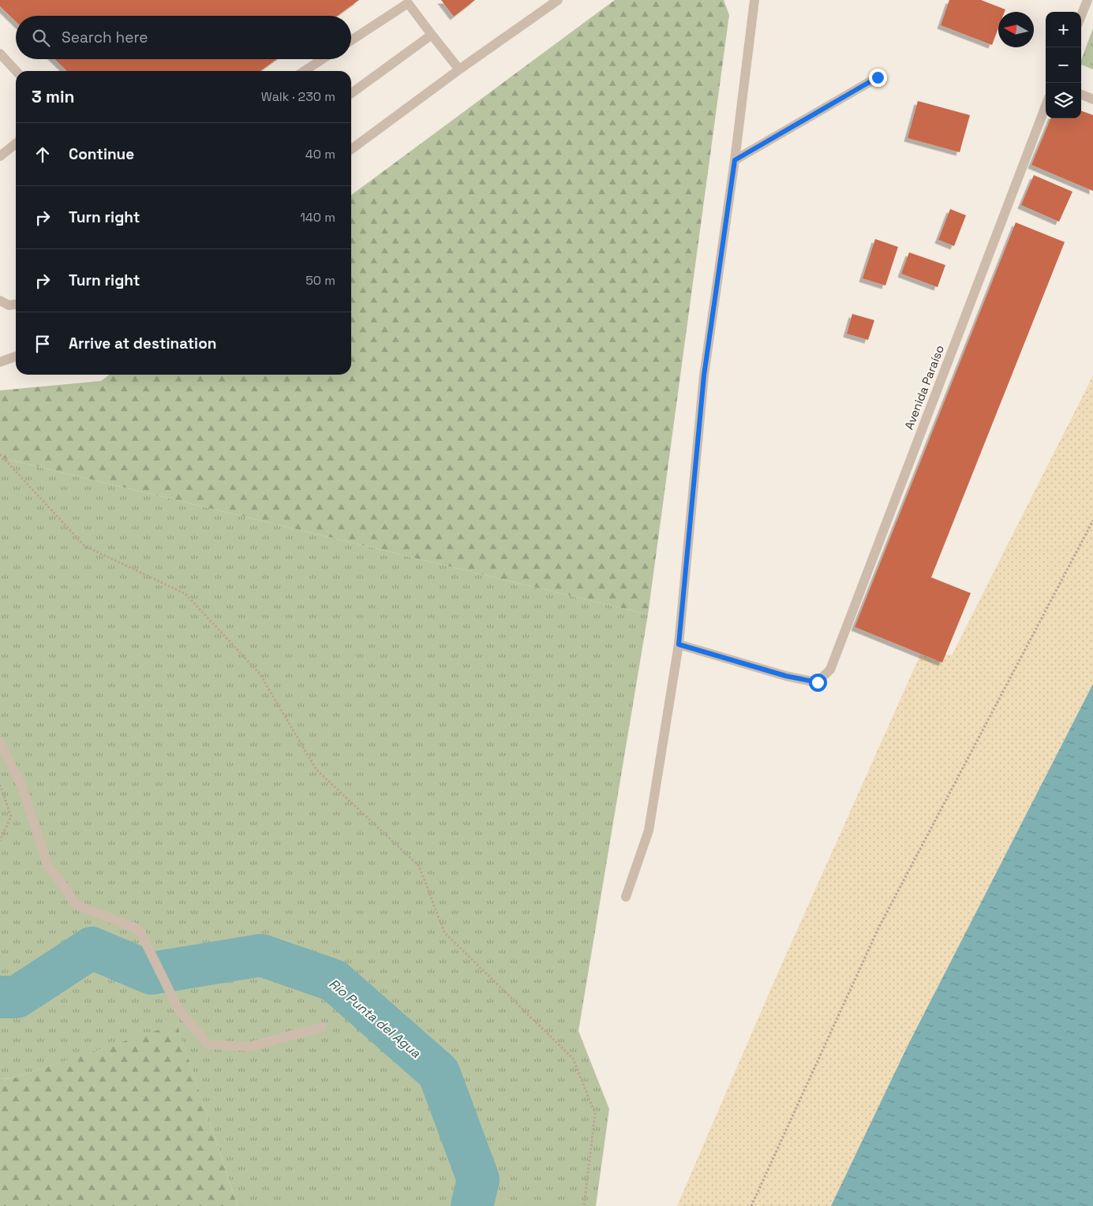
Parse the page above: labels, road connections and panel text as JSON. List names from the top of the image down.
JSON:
{
  "streets": {
    "street": ["Avenida Paraíso"]
  },
  "water": ["Río Punta del Agua"],
  "north": "left",
  "page": {
    "map_buttons": ["+", "−"],
    "search": "Search here",
    "heading": ["3 min", "Walk · 230 m"],
    "list": [
      ["Continue", "40 m"],
      ["Turn right", "140 m"],
      ["Turn right", "50 m"],
      "Arrive at destination"
    ]
  }
}
